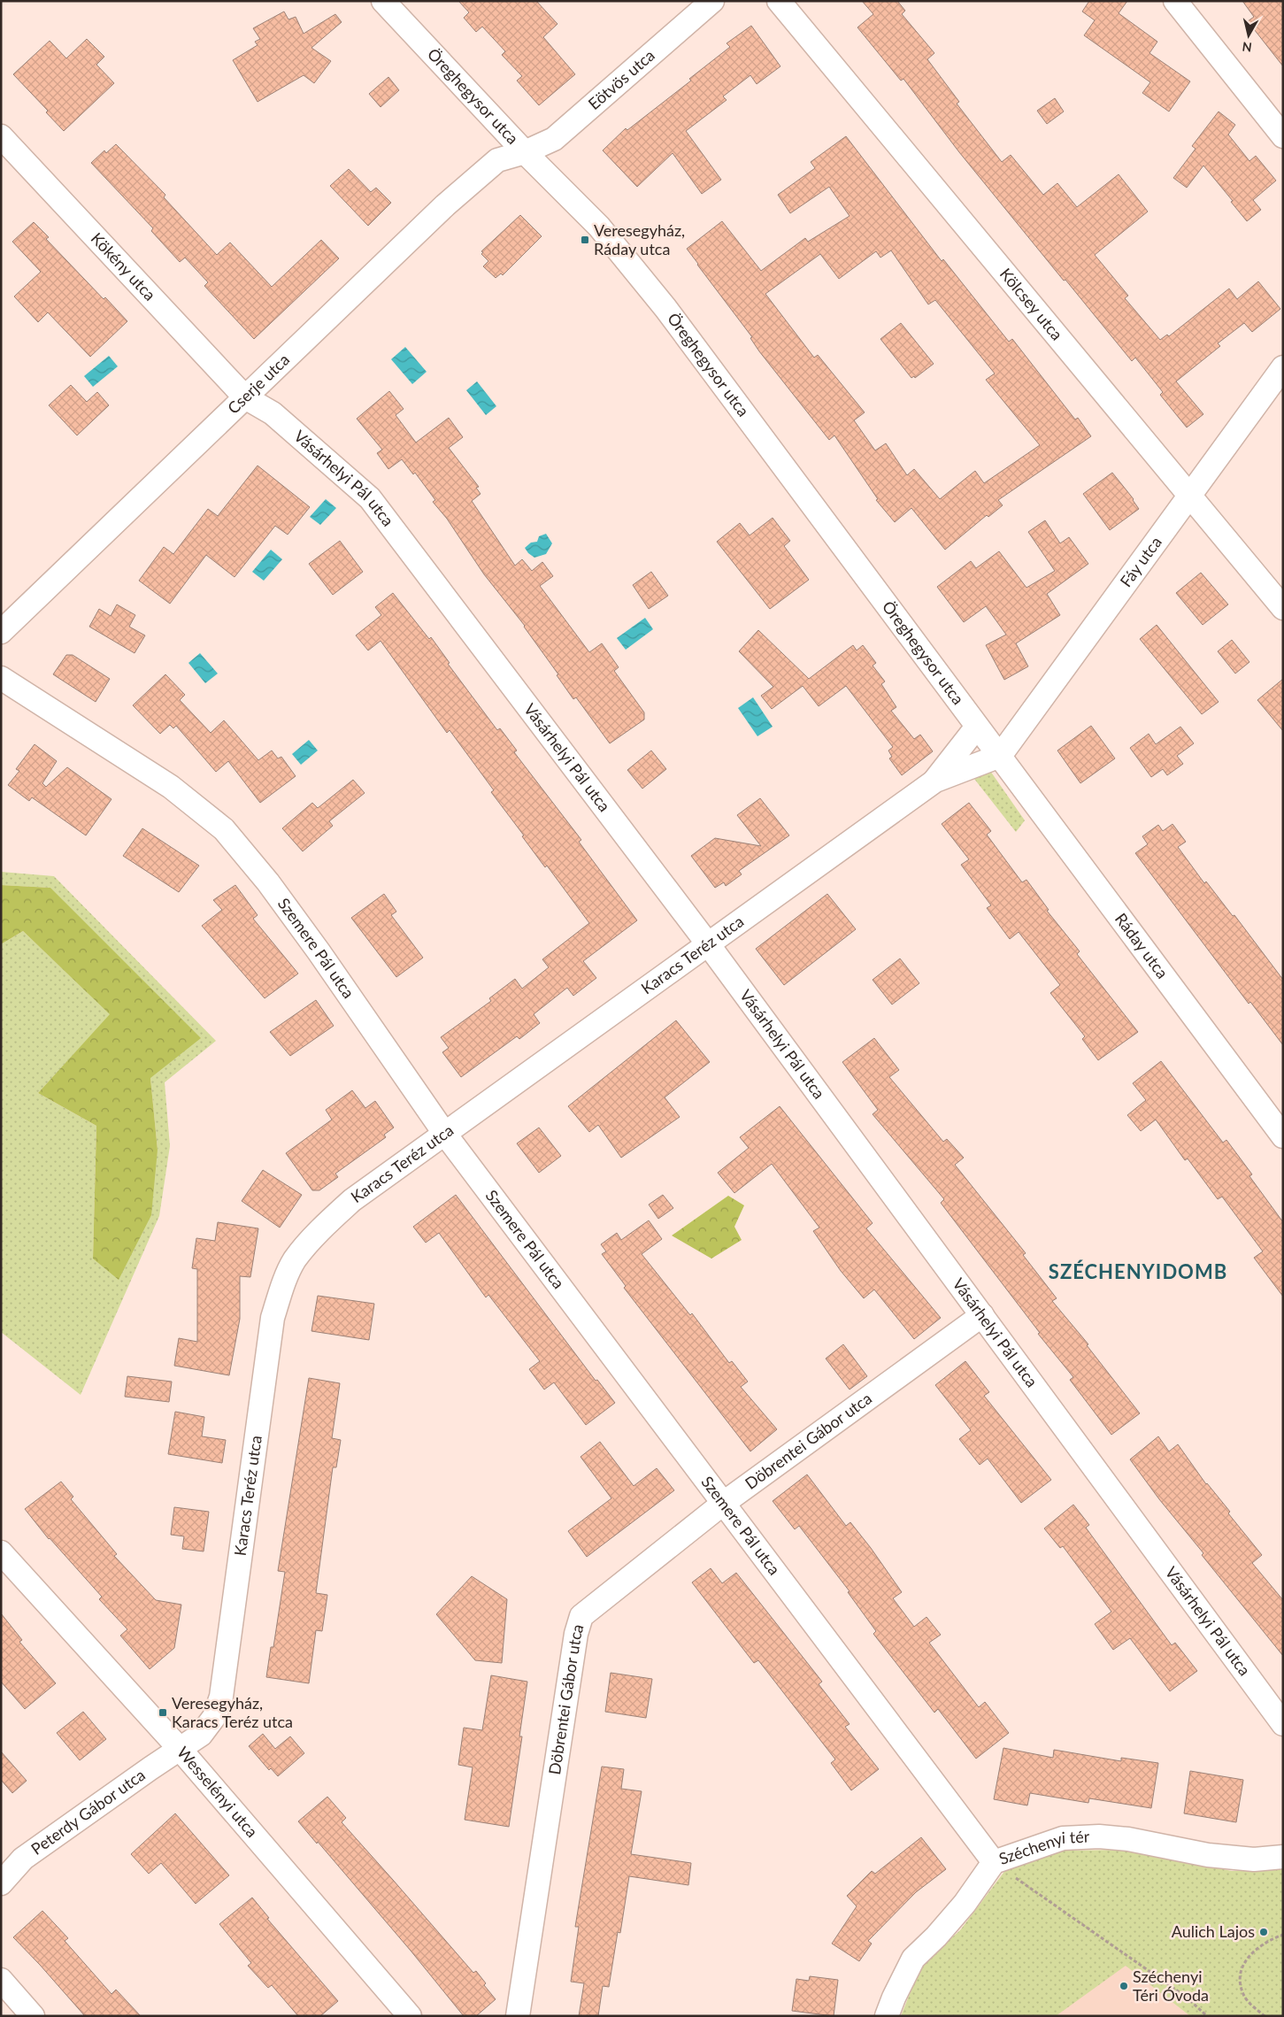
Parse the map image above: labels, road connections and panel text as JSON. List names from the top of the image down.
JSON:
{
  "streets": {
    "street": [
      "Eötvös utca",
      "Öreghegysor utca",
      "Kökény utca",
      "Kölcsey utca",
      "Cserje utca",
      "Vásárhelyi Pál utca",
      "Fáy utca",
      "Ráday utca",
      "Szemere Pál utca",
      "Karacs Teréz utca",
      "Döbrentei Gábor utca",
      "Wesselényi utca",
      "Peterdy Gábor utca",
      "Széchenyi tér"
    ]
  },
  "crossings": [
    ["Eötvös utca", "Öreghegysor utca"],
    ["Eötvös utca", "Cserje utca"],
    ["Öreghegysor utca", "Cserje utca"],
    ["Öreghegysor utca", "Fáy utca"],
    ["Öreghegysor utca", "Ráday utca"],
    ["Öreghegysor utca", "Karacs Teréz utca"],
    ["Kökény utca", "Cserje utca"],
    ["Kökény utca", "Vásárhelyi Pál utca"],
    ["Kölcsey utca", "Fáy utca"],
    ["Cserje utca", "Vásárhelyi Pál utca"],
    ["Vásárhelyi Pál utca", "Karacs Teréz utca"],
    ["Vásárhelyi Pál utca", "Döbrentei Gábor utca"],
    ["Fáy utca", "Ráday utca"],
    ["Fáy utca", "Karacs Teréz utca"],
    ["Ráday utca", "Karacs Teréz utca"],
    ["Szemere Pál utca", "Karacs Teréz utca"],
    ["Szemere Pál utca", "Döbrentei Gábor utca"],
    ["Szemere Pál utca", "Széchenyi tér"],
    ["Karacs Teréz utca", "Wesselényi utca"],
    ["Karacs Teréz utca", "Peterdy Gábor utca"],
    ["Wesselényi utca", "Peterdy Gábor utca"]
  ],
  "districts": ["SZÉCHENYIDOMB"],
  "places": {
    "transit": ["Veresegyház, Ráday utca", "Veresegyház, Karacs Teréz utca"],
    "other": ["Aulich Lajos", "Széchenyi Téri Óvoda"]
  },
  "north": "bottom"
}
